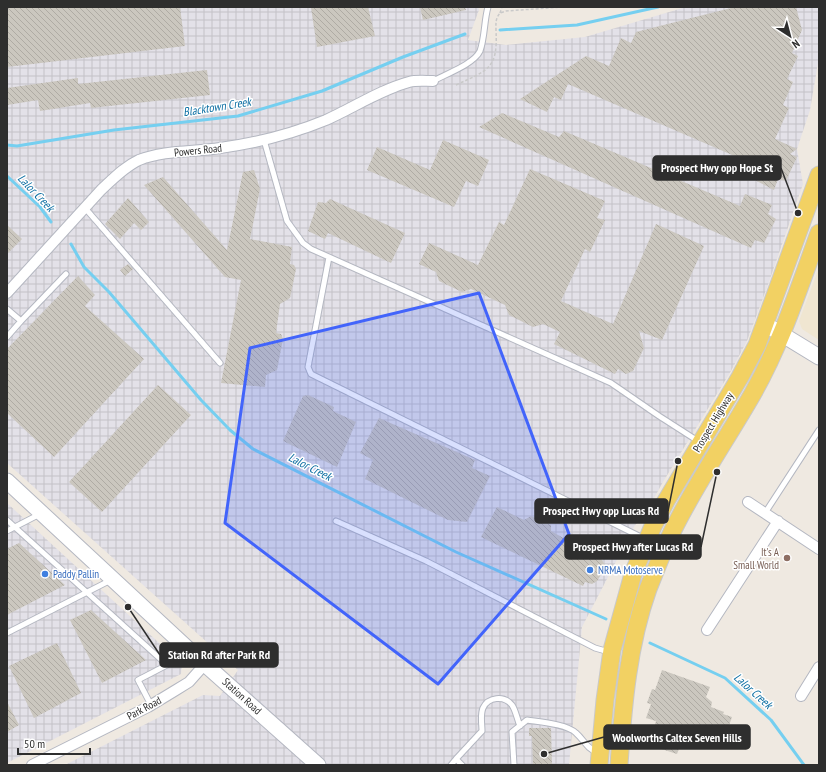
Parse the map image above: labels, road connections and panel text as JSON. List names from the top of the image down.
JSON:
{
  "streets": {
    "main road": ["Prospect Highway", "Station Road"],
    "street": ["Powers Road", "Park Road"]
  },
  "crossings": [
    ["Station Road", "Park Road"]
  ],
  "water": ["Blacktown Creek", "Lalor Creek"],
  "places": [
    "Prospect Hwy opp Hope St",
    "Prospect Hwy opp Lucas Rd",
    "Prospect Hwy after Lucas Rd",
    "It's A Small World",
    "NRMA Motoserve",
    "Paddy Pallin",
    "Station Rd after Park Rd",
    "Woolworths Caltex Seven Hills"
  ],
  "scale_bar": "50 m",
  "north": "bottom right"
}
